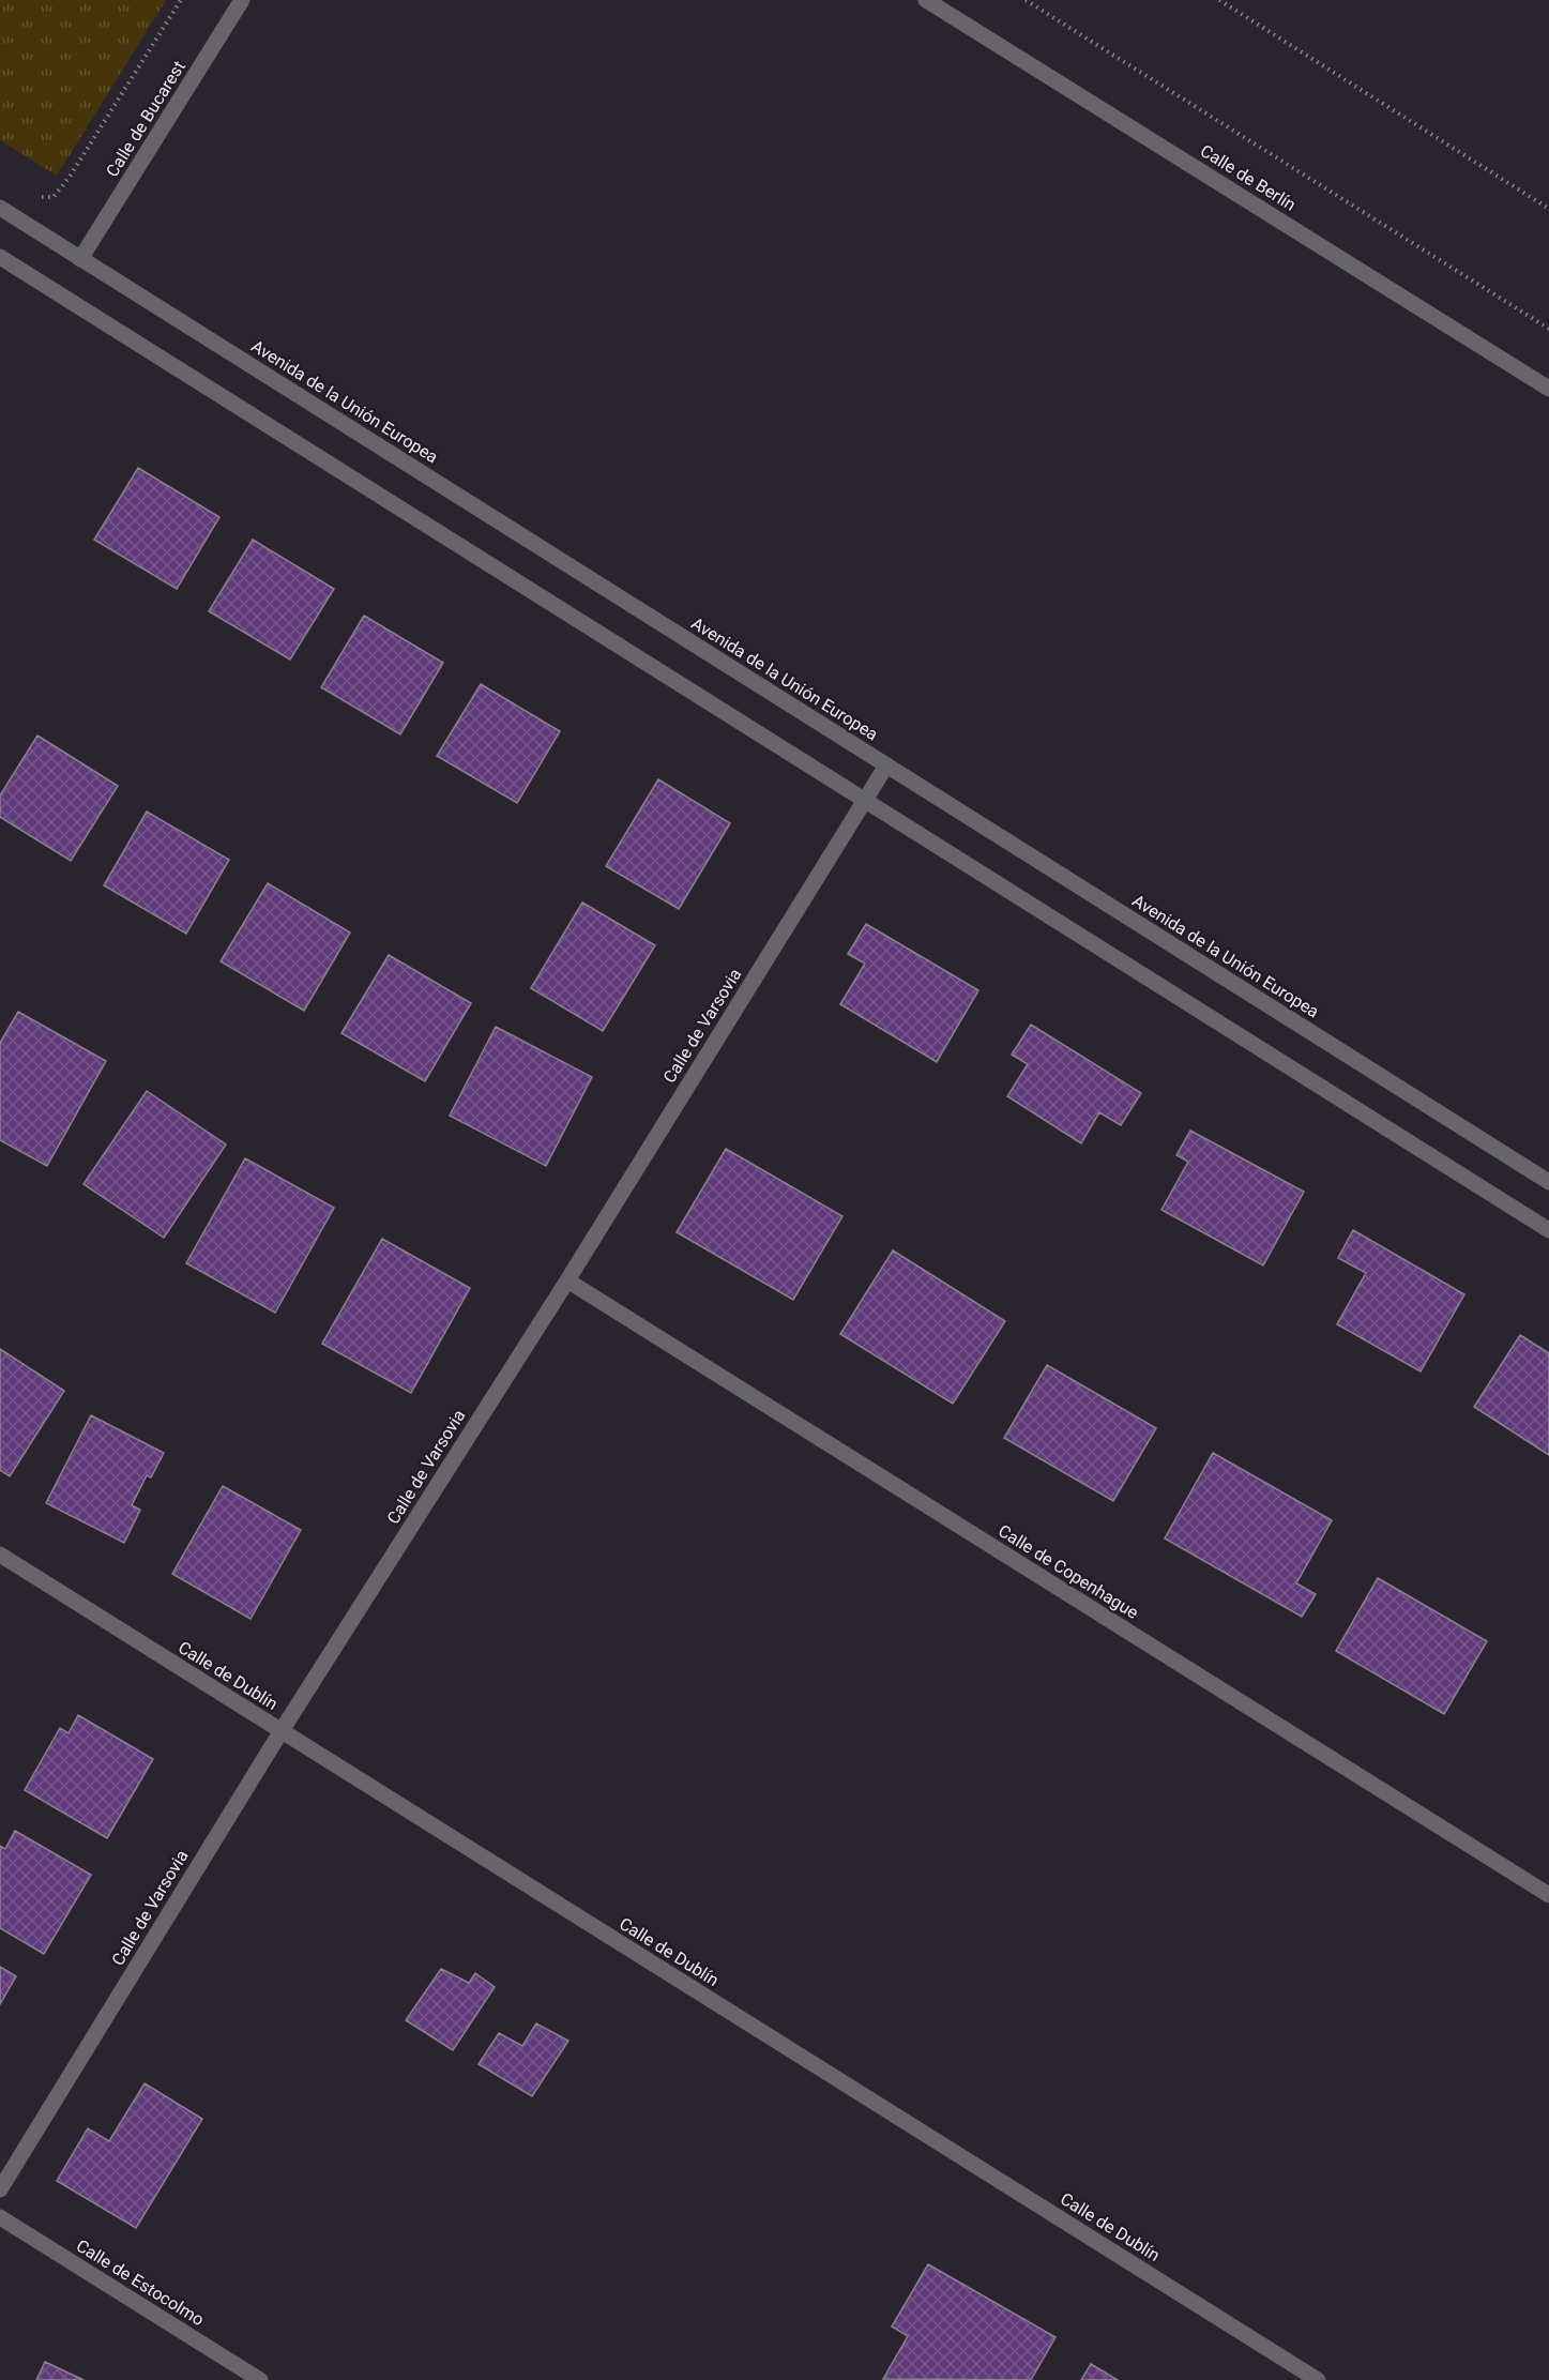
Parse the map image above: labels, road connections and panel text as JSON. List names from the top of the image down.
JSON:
{
  "streets": {
    "street": [
      "Calle de Bucarest",
      "Calle de Berlín",
      "Avenida de la Unión Europea",
      "Calle de Varsovia",
      "Calle de Copenhague",
      "Calle de Dublín",
      "Calle de Estocolmo"
    ]
  },
  "crossings": [
    ["Calle de Bucarest", "Avenida de la Unión Europea"],
    ["Avenida de la Unión Europea", "Calle de Varsovia"],
    ["Calle de Varsovia", "Calle de Copenhague"],
    ["Calle de Varsovia", "Calle de Dublín"]
  ]
}
